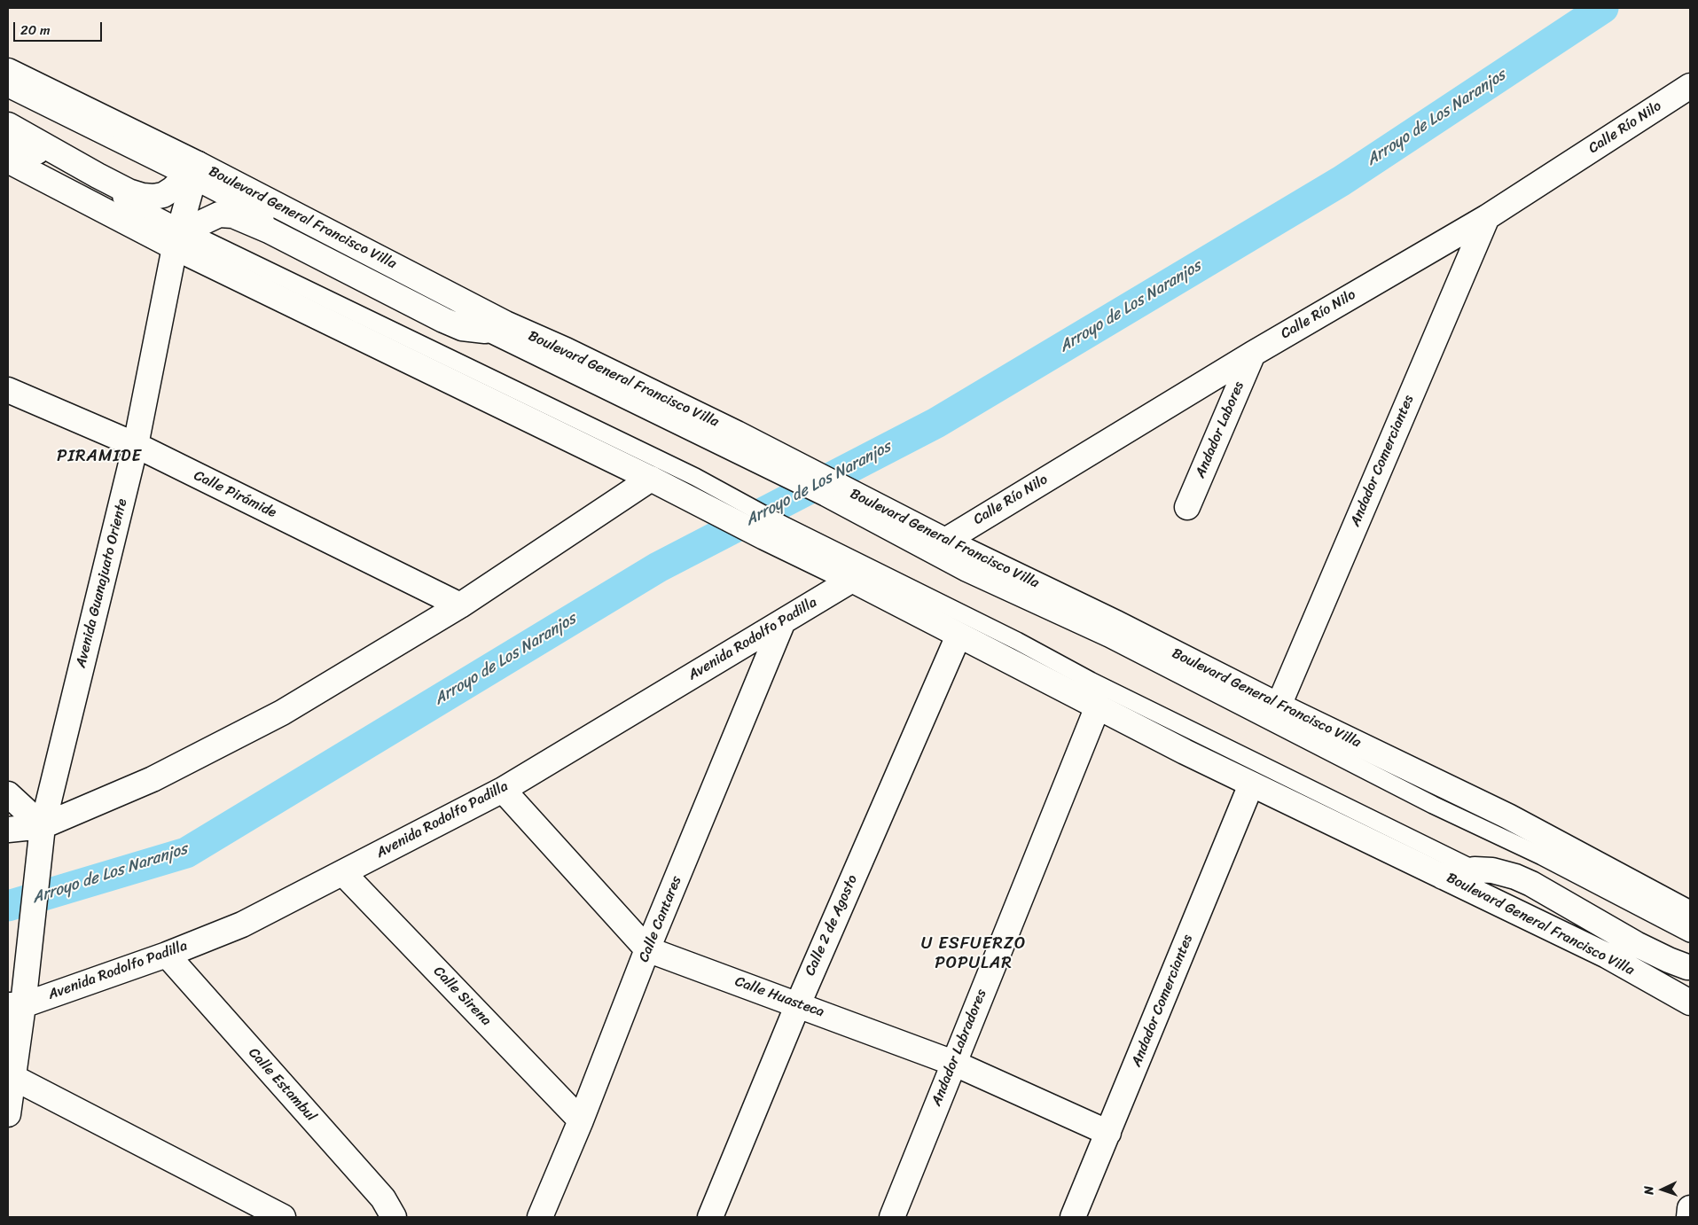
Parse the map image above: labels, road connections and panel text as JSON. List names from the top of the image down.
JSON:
{
  "streets": {
    "street": [
      "Calle Río Nilo",
      "Boulevard General Francisco Villa",
      "Andador Labores",
      "Andador Comerciantes",
      "Calle Pirámide",
      "Avenida Guanajuato Oriente",
      "Avenida Rodolfo Padilla",
      "Calle Cantares",
      "Calle 2 de Agosto",
      "Calle Sirena",
      "Calle Huasteca",
      "Andador Labradores",
      "Calle Estambul"
    ]
  },
  "crossings": [
    ["Calle Río Nilo", "Boulevard General Francisco Villa"],
    ["Calle Río Nilo", "Andador Labores"],
    ["Calle Río Nilo", "Andador Comerciantes"],
    ["Boulevard General Francisco Villa", "Andador Comerciantes"],
    ["Boulevard General Francisco Villa", "Avenida Guanajuato Oriente"],
    ["Boulevard General Francisco Villa", "Avenida Rodolfo Padilla"],
    ["Boulevard General Francisco Villa", "Calle 2 de Agosto"],
    ["Boulevard General Francisco Villa", "Andador Labradores"],
    ["Andador Comerciantes", "Calle Huasteca"],
    ["Calle Pirámide", "Avenida Guanajuato Oriente"],
    ["Avenida Guanajuato Oriente", "Avenida Rodolfo Padilla"],
    ["Avenida Rodolfo Padilla", "Calle Cantares"],
    ["Avenida Rodolfo Padilla", "Calle Sirena"],
    ["Avenida Rodolfo Padilla", "Calle Huasteca"],
    ["Avenida Rodolfo Padilla", "Calle Estambul"],
    ["Calle Cantares", "Calle Sirena"],
    ["Calle Cantares", "Calle Huasteca"],
    ["Calle 2 de Agosto", "Calle Huasteca"],
    ["Calle Huasteca", "Andador Labradores"]
  ],
  "districts": ["PIRAMIDE", "U ESFUERZO POPULAR"],
  "water": ["Arroyo de Los Naranjos"],
  "scale_bar": "20 m",
  "north": "left"
}
